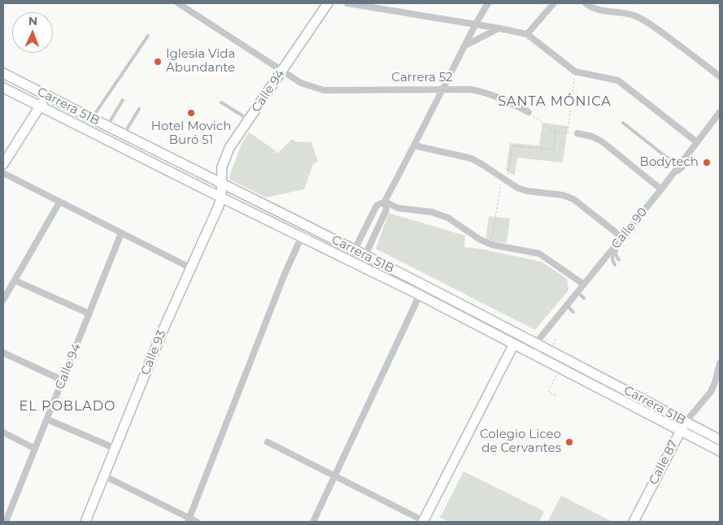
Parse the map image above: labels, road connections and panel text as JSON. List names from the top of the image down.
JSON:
{
  "streets": {
    "main road": [
      "Calle 94",
      "Carrera 51B",
      "Calle 93",
      "Calle 87"
    ],
    "street": ["Carrera 52", "Calle 90"]
  },
  "crossings": [
    ["Carrera 52", "Calle 94"],
    ["Calle 94", "Carrera 51B"],
    ["Calle 94", "Calle 93"],
    ["Carrera 51B", "Calle 90"],
    ["Carrera 51B", "Calle 93"],
    ["Carrera 51B", "Calle 87"]
  ],
  "districts": ["SANTA MÓNICA", "EL POBLADO"],
  "places": [
    "Iglesia Vida Abundante",
    "Hotel Movich Buró 51",
    "Bodytech",
    "Colegio Liceo de Cervantes"
  ],
  "north": "top"
}
